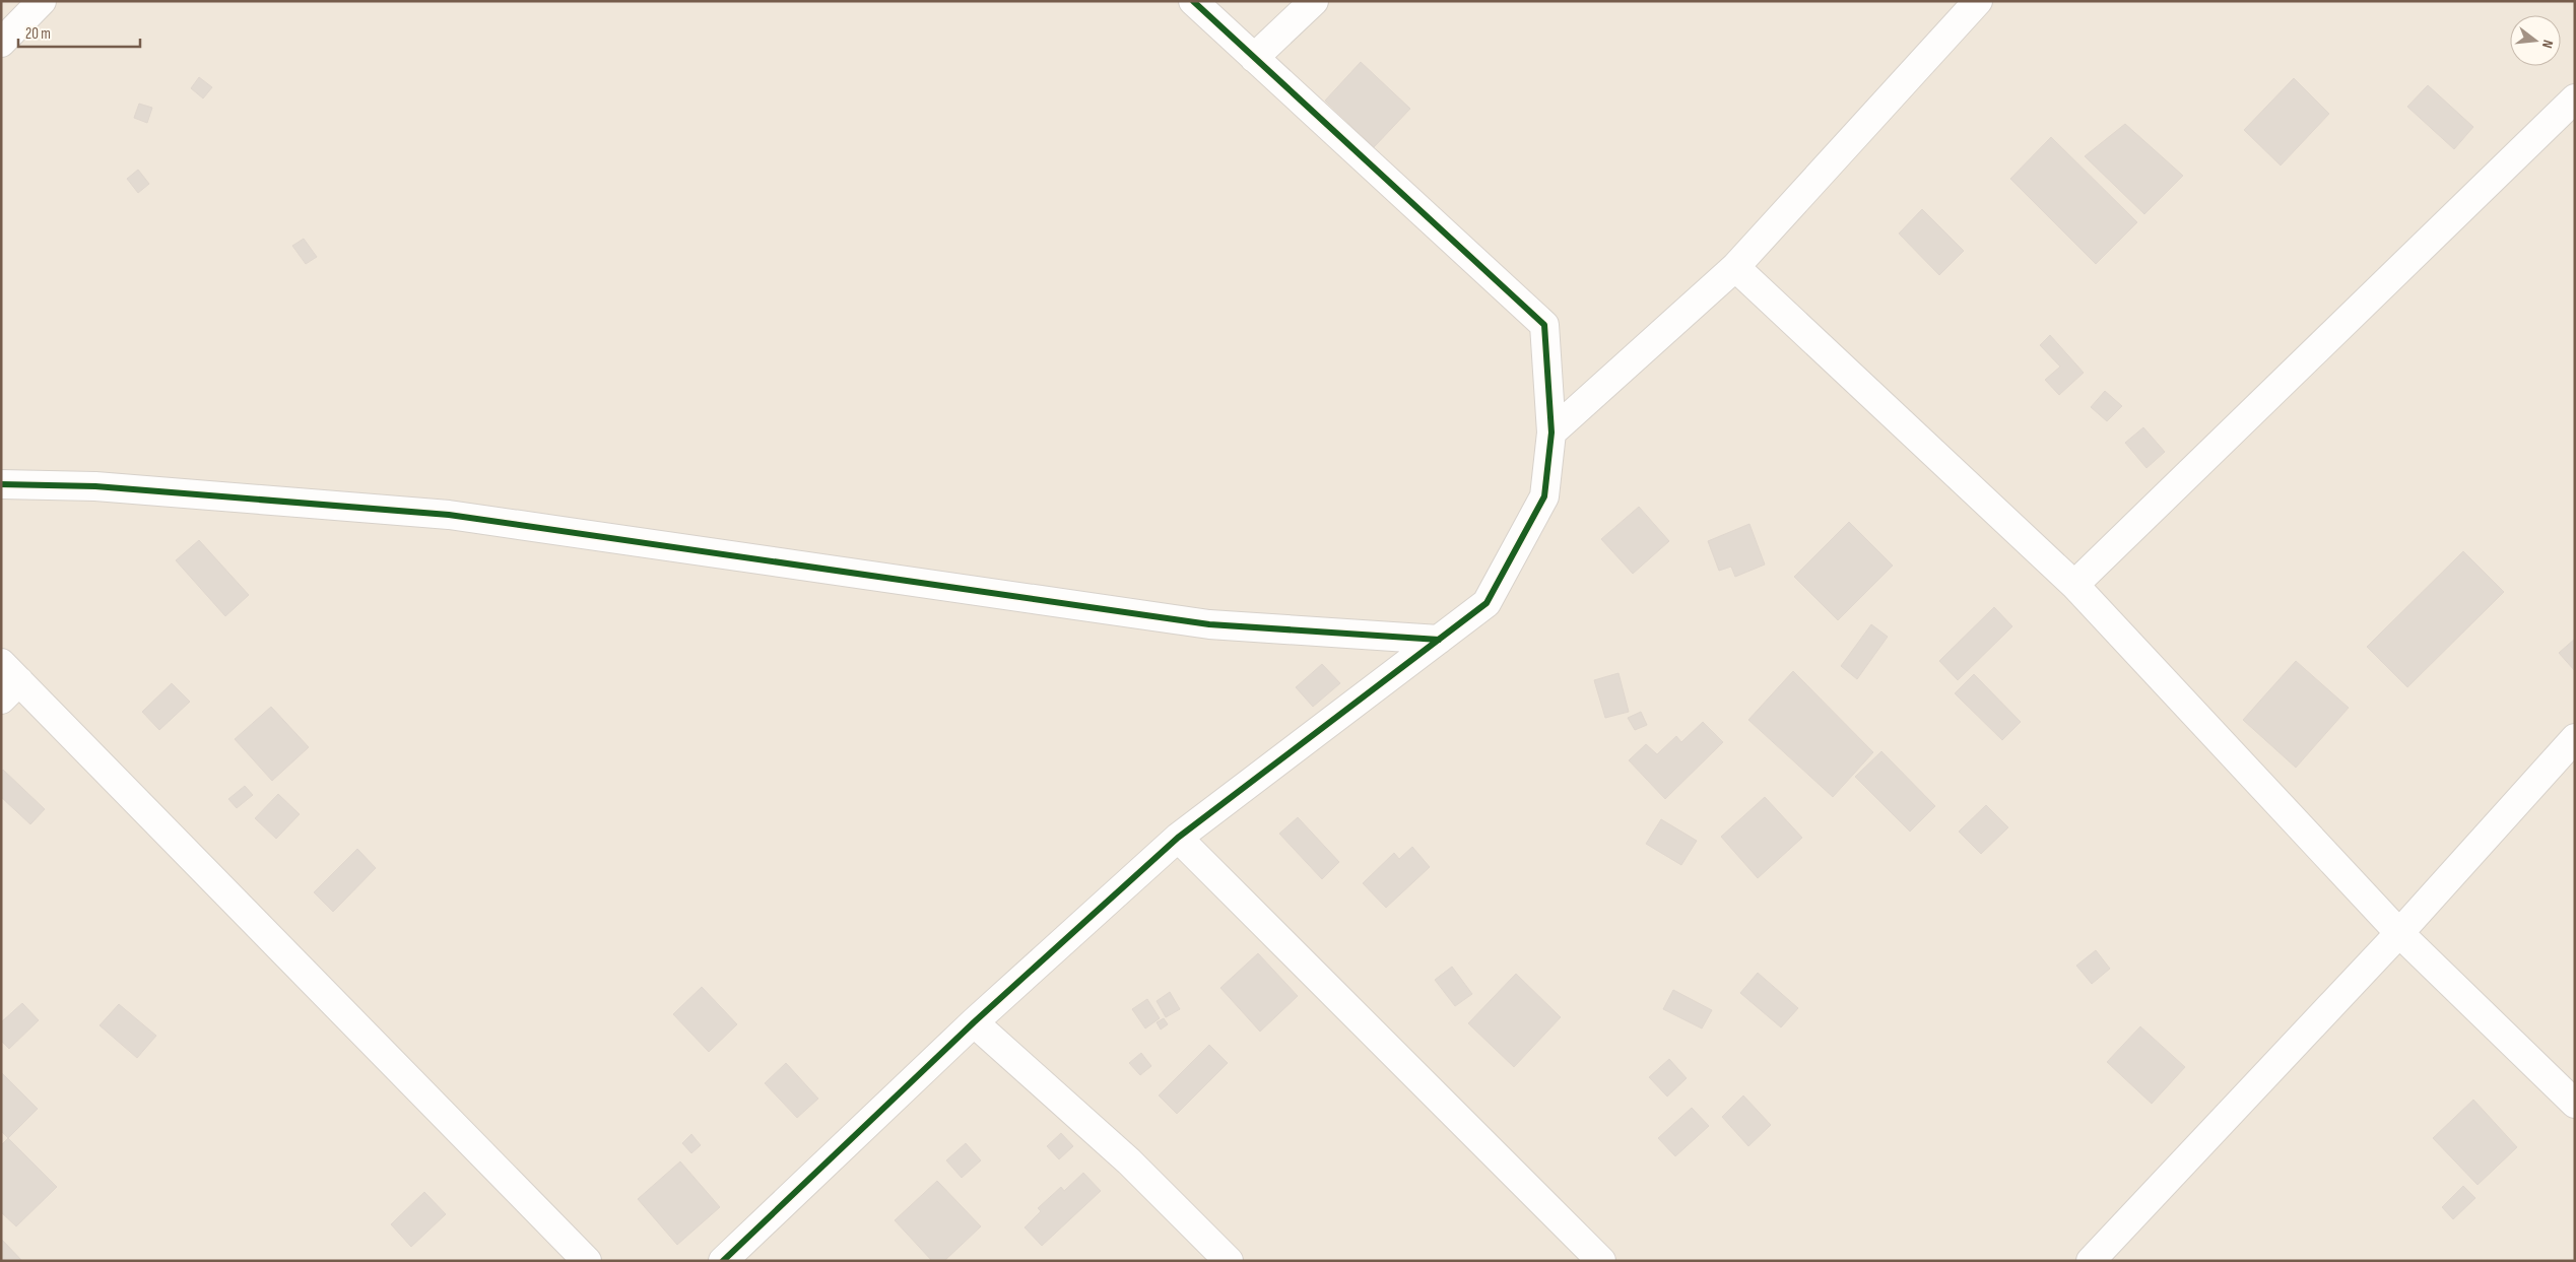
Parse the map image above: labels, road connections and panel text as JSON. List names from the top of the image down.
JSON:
{
  "scale_bar": "20 m",
  "north": "right"
}
